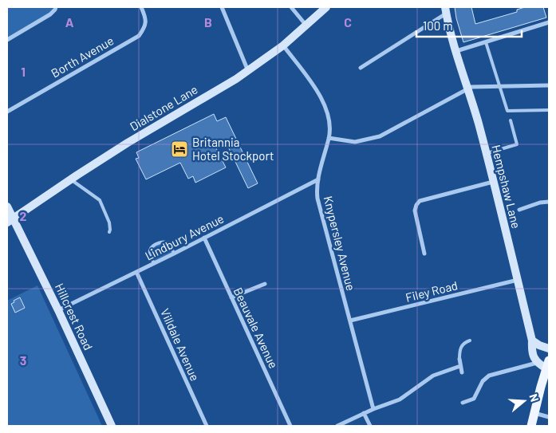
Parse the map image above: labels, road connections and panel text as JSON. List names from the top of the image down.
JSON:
{
  "streets": {
    "street": [
      "Borth Avenue",
      "Dialstone Lane",
      "Hempshaw Lane",
      "Lindbury Avenue",
      "Knypersley Avenue",
      "Filey Road",
      "Hillcrest Road",
      "Beauvale Avenue",
      "Villdale Avenue"
    ]
  },
  "crossings": [
    ["Dialstone Lane", "Knypersley Avenue"],
    ["Dialstone Lane", "Hillcrest Road"],
    ["Hempshaw Lane", "Filey Road"],
    ["Lindbury Avenue", "Knypersley Avenue"],
    ["Lindbury Avenue", "Hillcrest Road"],
    ["Lindbury Avenue", "Beauvale Avenue"],
    ["Lindbury Avenue", "Villdale Avenue"],
    ["Knypersley Avenue", "Filey Road"]
  ],
  "places": {
    "hotel": ["Britannia Hotel Stockport"]
  },
  "scale_bar": "100 m",
  "north": "right",
  "grid": {
    "columns": ["A", "B", "C"],
    "rows": ["1", "2", "3"]
  }
}
